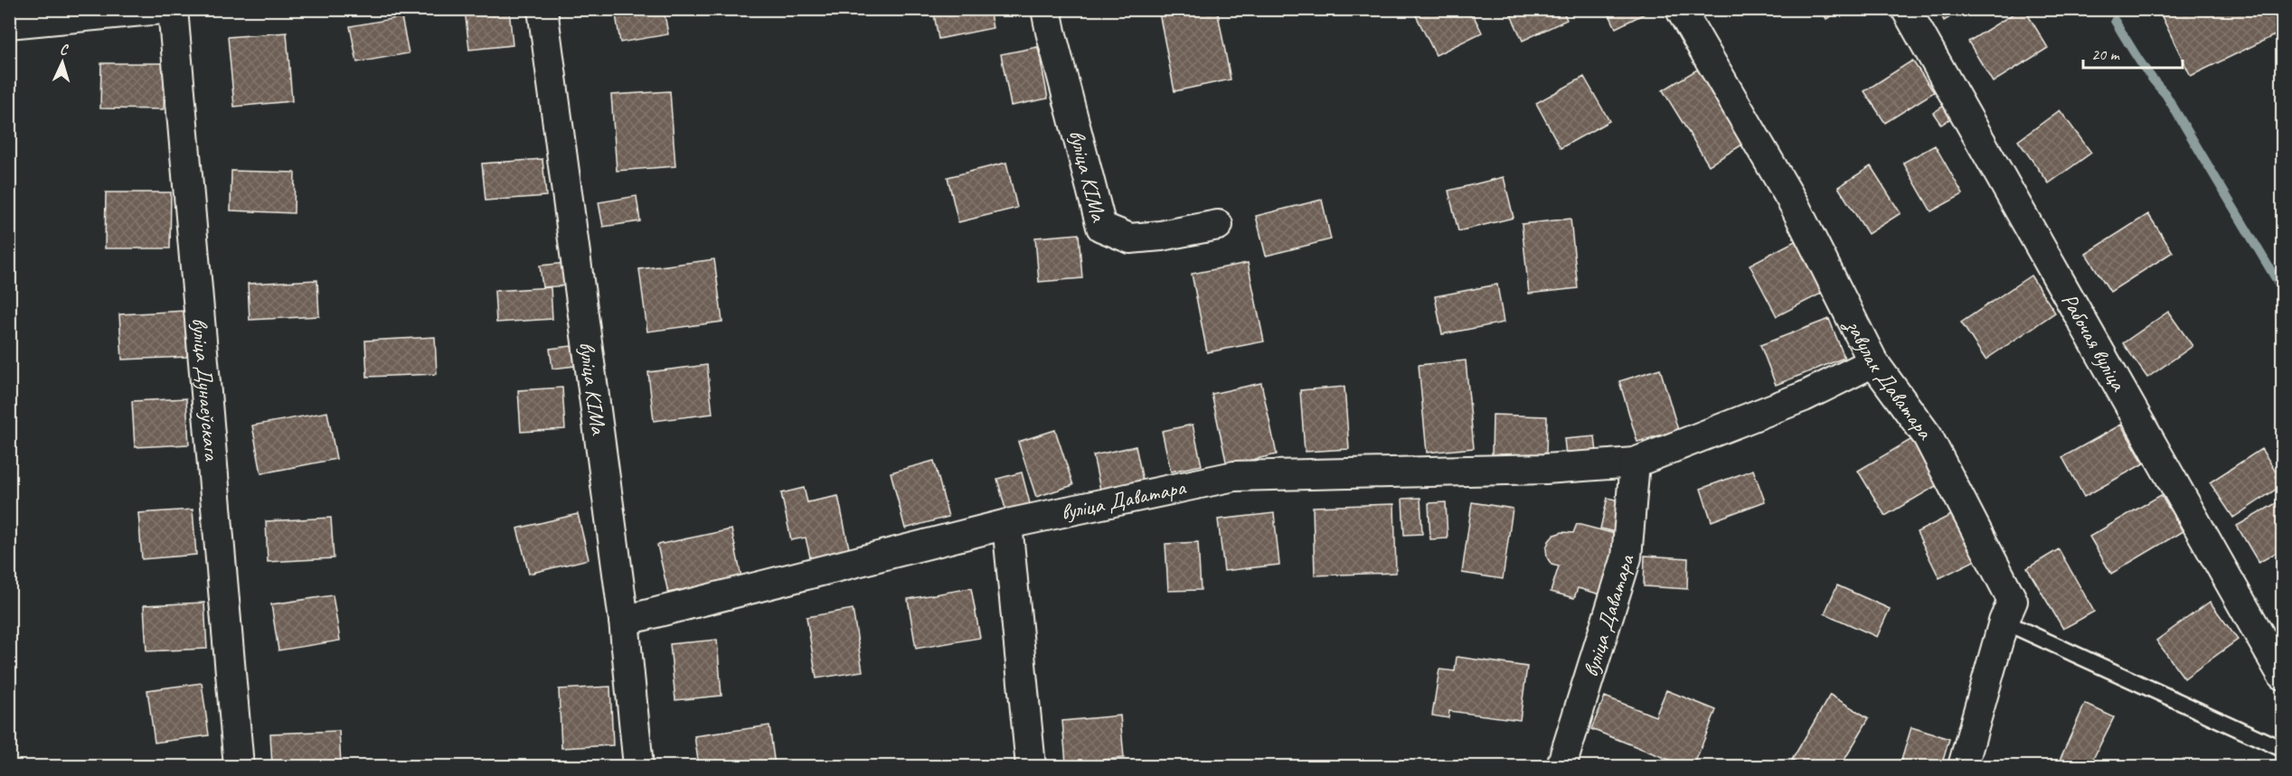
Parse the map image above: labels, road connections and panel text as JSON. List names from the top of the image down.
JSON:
{
  "streets": {
    "street": [
      "вуліца КІМа",
      "Рабочая вуліца",
      "завулак Даватара",
      "вуліца Дунаеўскага",
      "вуліца Даватара"
    ]
  },
  "crossings": [
    ["вуліца КІМа", "вуліца Даватара"],
    ["завулак Даватара", "вуліца Даватара"]
  ],
  "scale_bar": "20 m",
  "north": "top"
}
